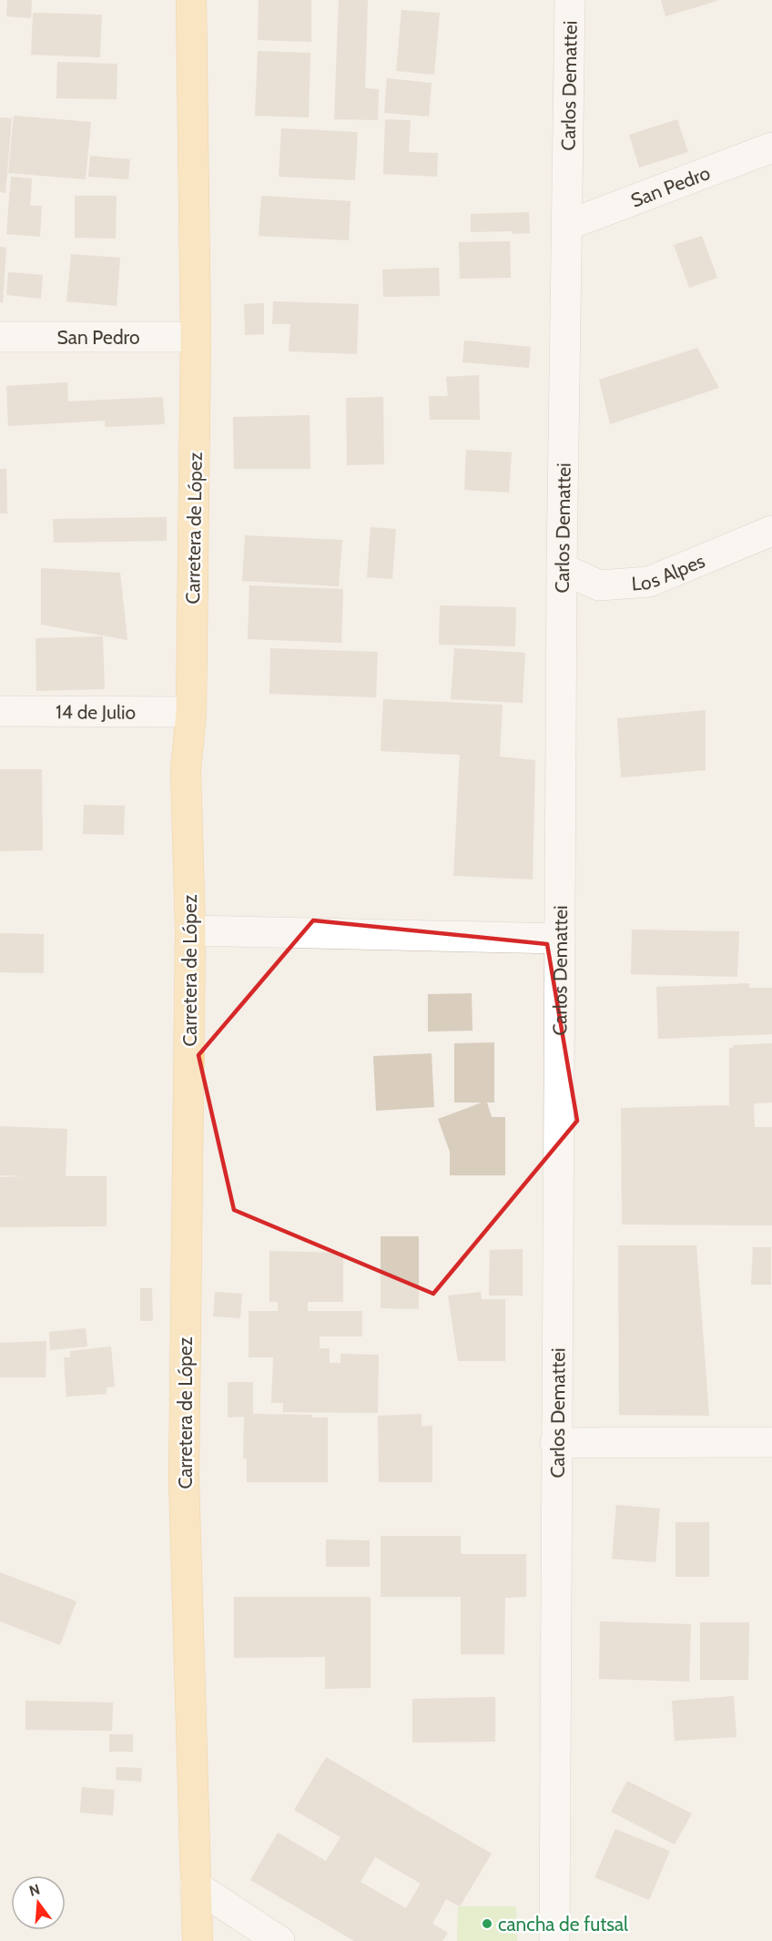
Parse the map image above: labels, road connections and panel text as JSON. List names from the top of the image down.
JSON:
{
  "streets": {
    "main road": ["Carretera de López"],
    "street": [
      "Carlos Demattei",
      "San Pedro",
      "Los Alpes",
      "14 de Julio"
    ]
  },
  "crossings": [
    ["Carlos Demattei", "San Pedro"],
    ["Carlos Demattei", "Los Alpes"],
    ["San Pedro", "Carretera de López"],
    ["Carretera de López", "14 de Julio"]
  ],
  "places": ["cancha de futsal"],
  "north": "top"
}
